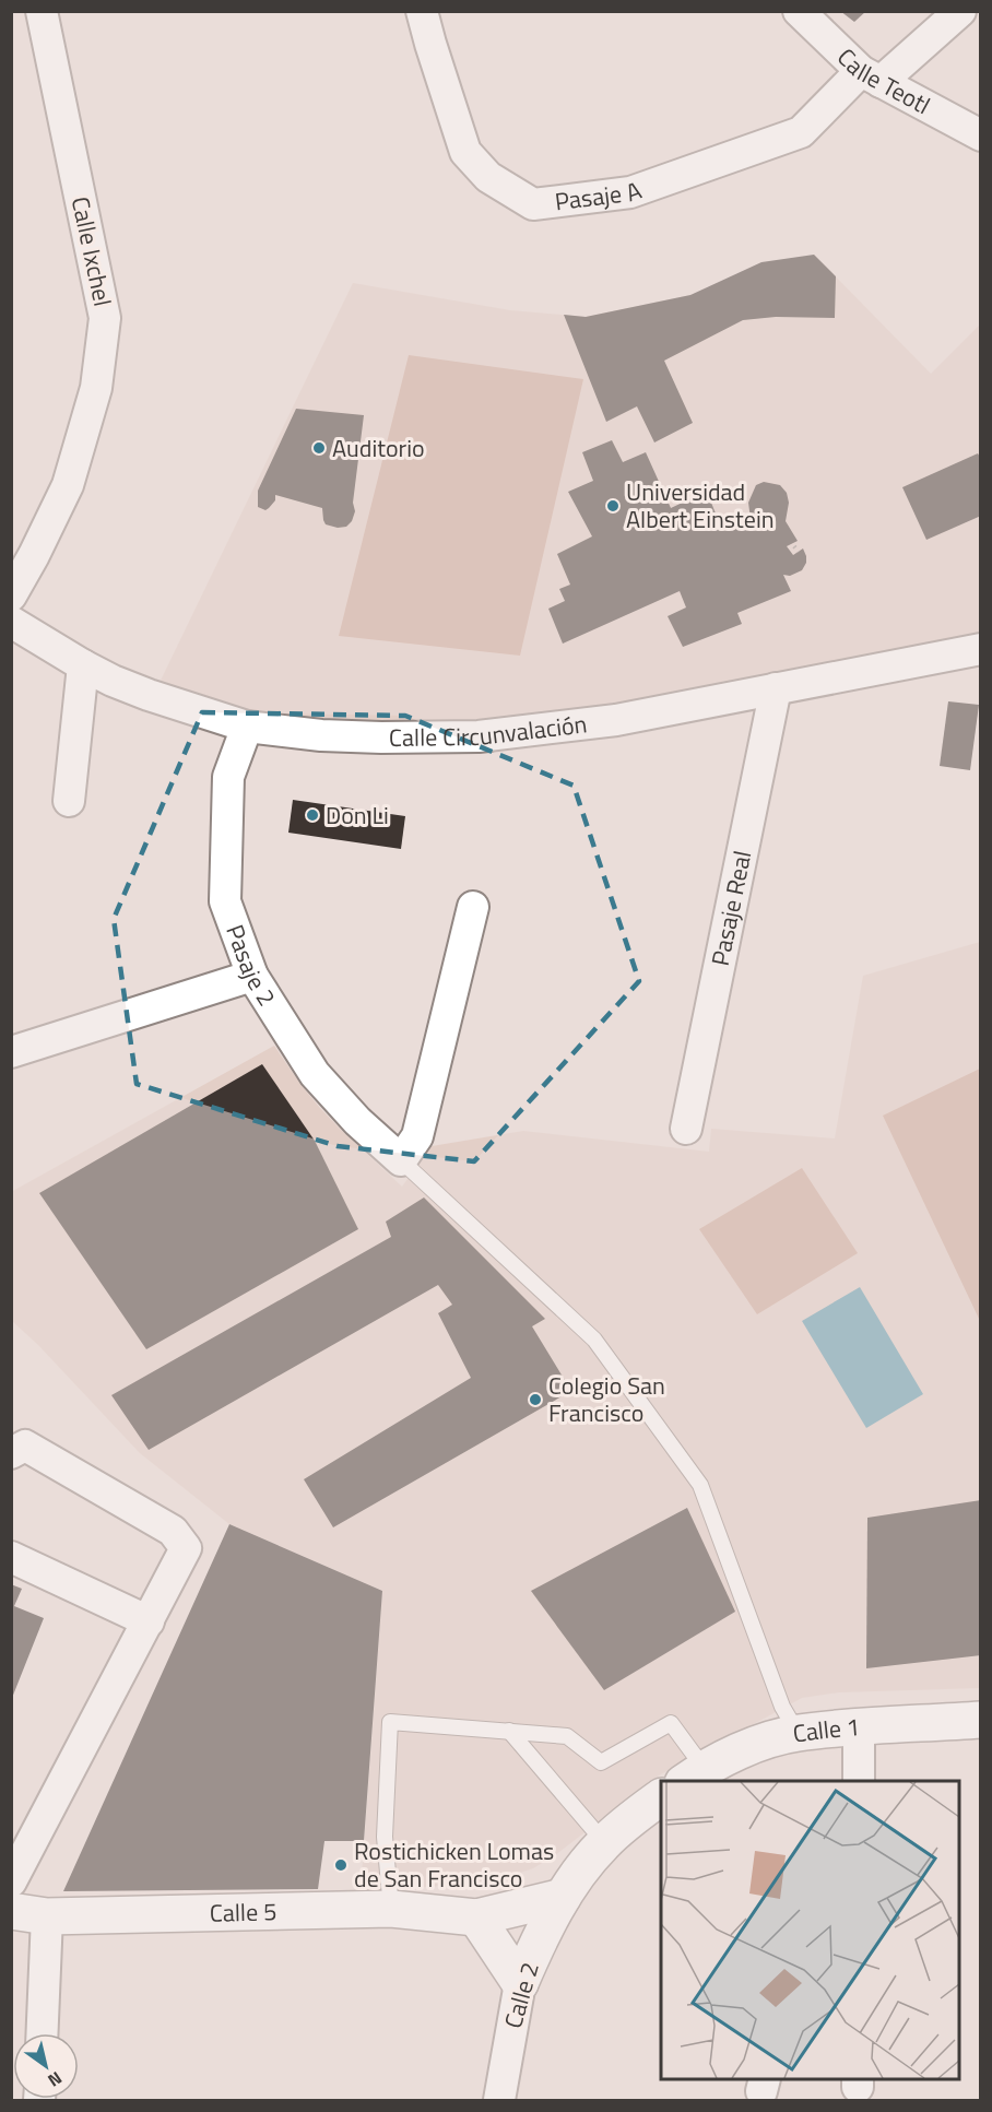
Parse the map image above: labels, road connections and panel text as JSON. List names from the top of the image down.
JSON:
{
  "streets": {
    "street": [
      "Calle Teotl",
      "Pasaje A",
      "Calle Ixchel",
      "Calle Circunvalación",
      "Pasaje Real",
      "Pasaje 2",
      "Calle 1",
      "Calle 5",
      "Calle 2"
    ]
  },
  "crossings": [
    ["Calle Teotl", "Pasaje A"],
    ["Calle Circunvalación", "Pasaje Real"],
    ["Calle Circunvalación", "Pasaje 2"],
    ["Calle 5", "Calle 2"]
  ],
  "places": [
    "Auditorio",
    "Universidad Albert Einstein",
    "Don Li",
    "Colegio San Francisco",
    "Rostichicken Lomas de San Francisco"
  ],
  "north": "bottom right"
}
